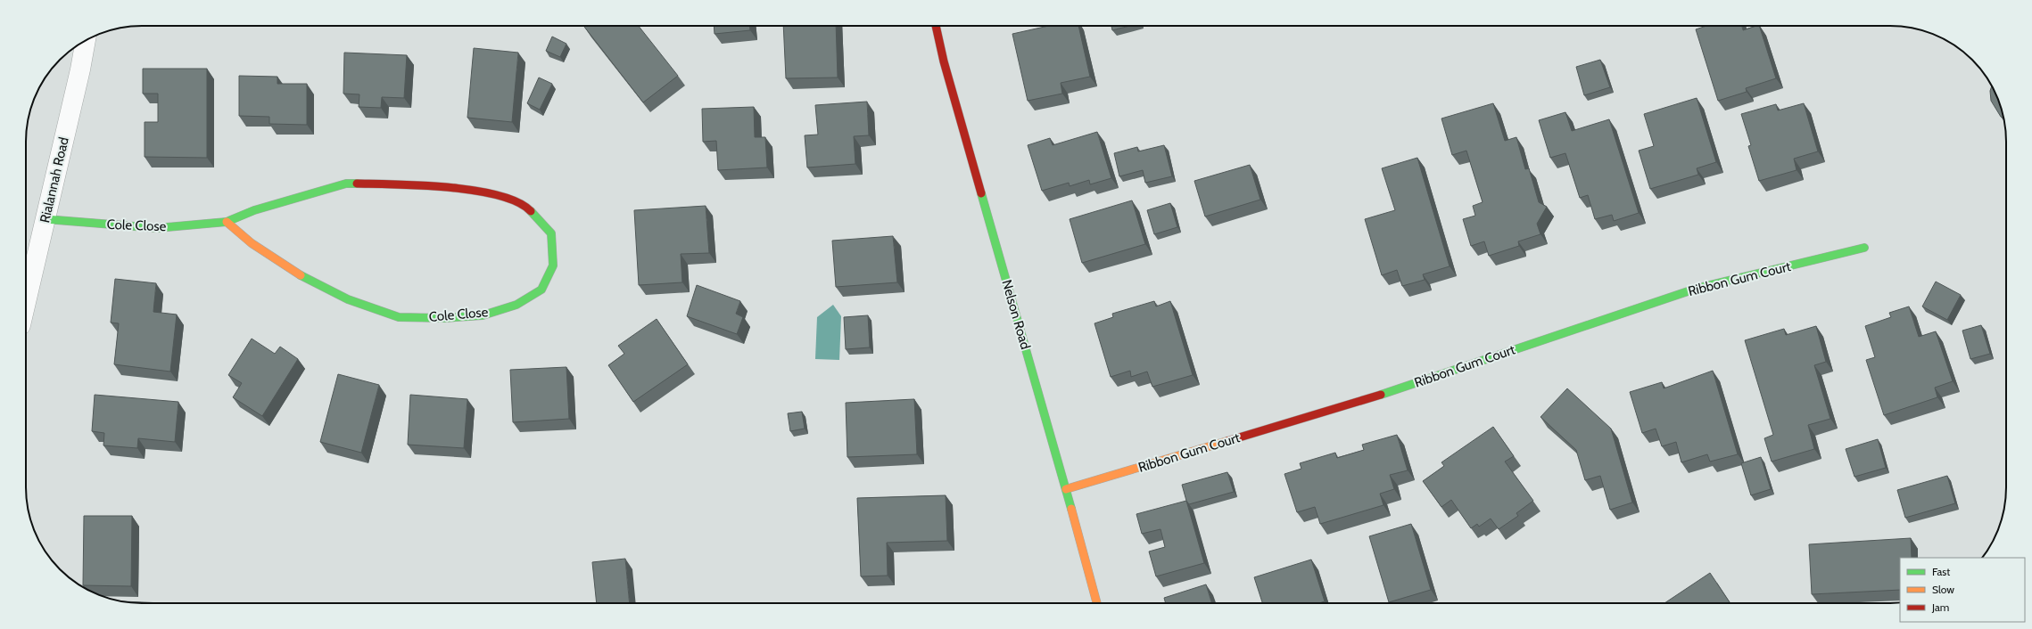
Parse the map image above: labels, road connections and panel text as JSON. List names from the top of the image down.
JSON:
{
  "streets": {
    "street": [
      "Rialannah Road",
      "Cole Close",
      "Ribbon Gum Court",
      "Nelson Road"
    ]
  },
  "crossings": [
    ["Rialannah Road", "Cole Close"],
    ["Ribbon Gum Court", "Nelson Road"]
  ],
  "legend": ["Fast", "Slow", "Jam"]
}
